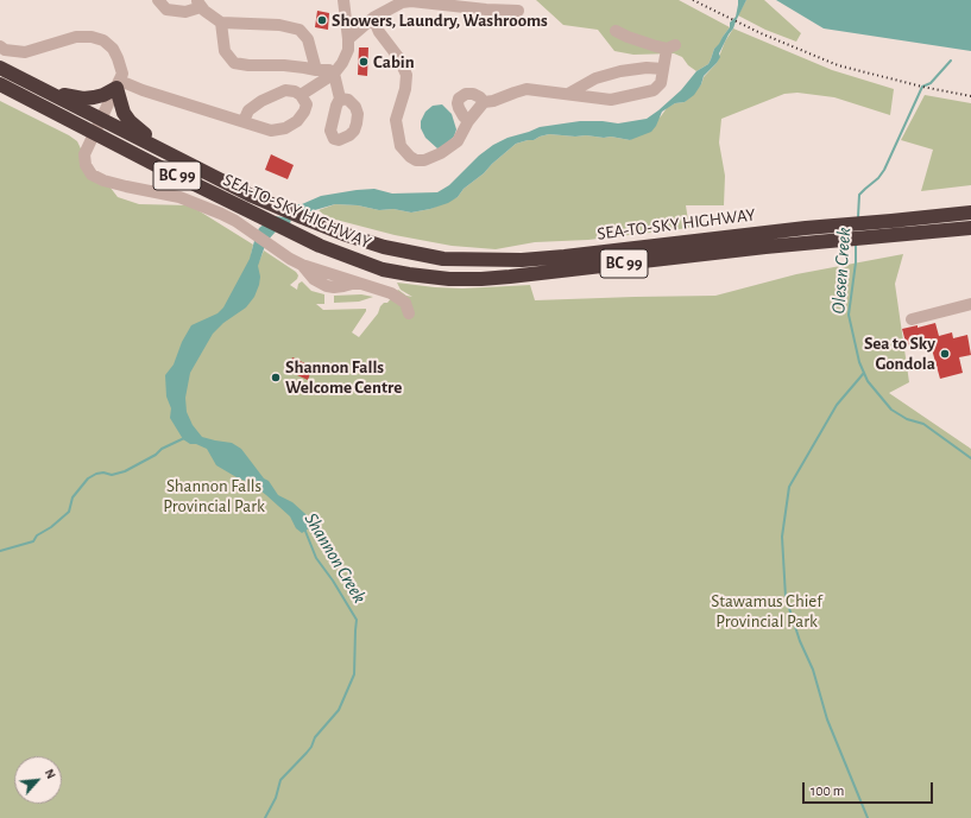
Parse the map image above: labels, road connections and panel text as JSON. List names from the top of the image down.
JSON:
{
  "streets": {
    "highway": ["BC 99", "SEA-TO-SKY HIGHWAY"]
  },
  "water": ["Olesen Creek", "Shannon Creek"],
  "parks": ["Shannon Falls Provincial Park", "Stawamus Chief Provincial Park"],
  "places": [
    "Showers, Laundry, Washrooms",
    "Cabin",
    "Sea to Sky Gondola",
    "Shannon Falls Welcome Centre"
  ],
  "scale_bar": "100 m",
  "north": "top right"
}
